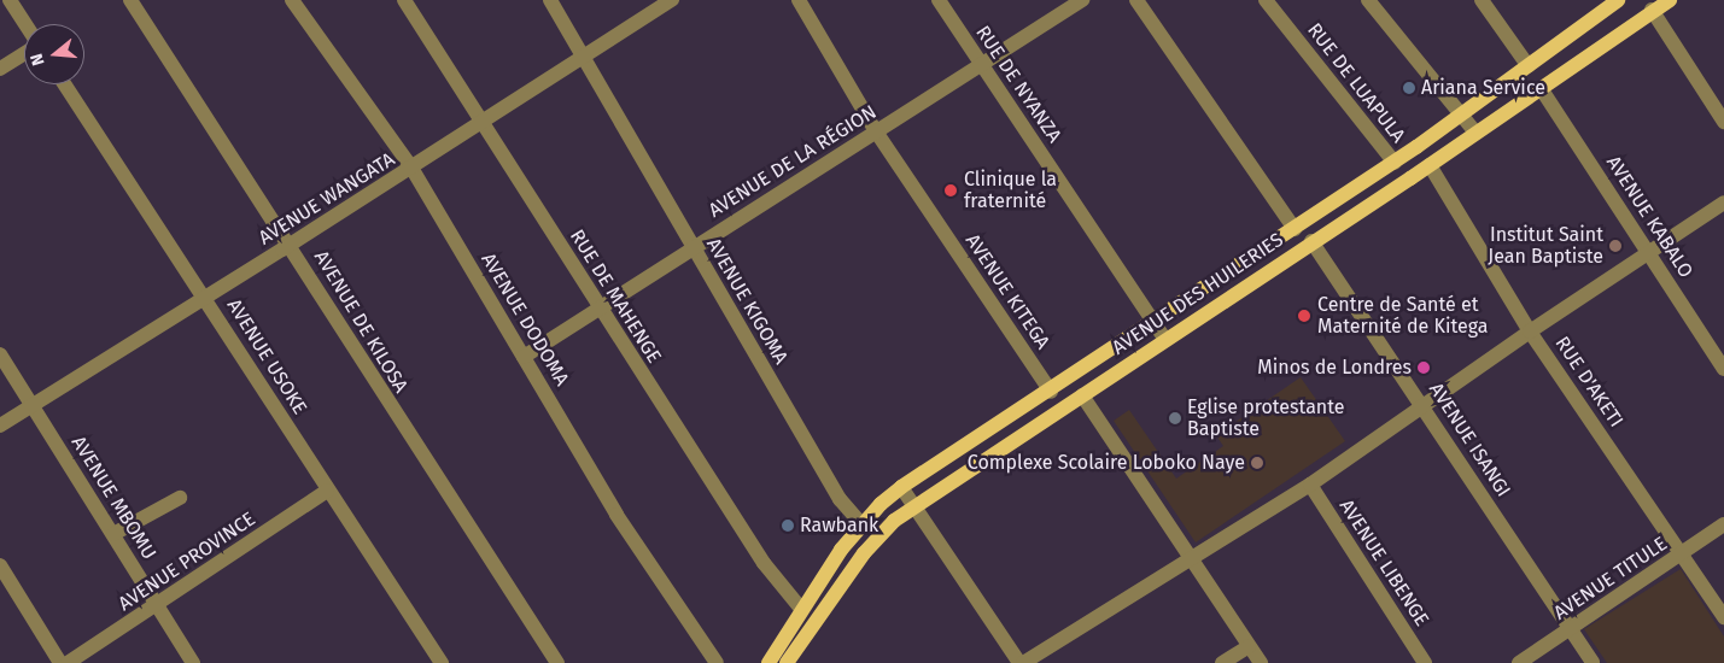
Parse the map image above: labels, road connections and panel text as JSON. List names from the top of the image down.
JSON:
{
  "streets": {
    "main road": ["AVENUE DES HUILERIES"],
    "street": [
      "RUE DE LUAPULA",
      "RUE DE NYANZA",
      "AVENUE DE LA RÉGION",
      "AVENUE WANGATA",
      "AVENUE KABALO",
      "AVENUE KITEGA",
      "RUE DE MAHENGE",
      "AVENUE KIGOMA",
      "AVENUE DODOMA",
      "AVENUE DE KILOSA",
      "AVENUE USOKE",
      "RUE D'AKETI",
      "AVENUE ISANGI",
      "AVENUE MBOMU",
      "AVENUE PROVINCE",
      "AVENUE LIBENGE",
      "AVENUE TITULE"
    ]
  },
  "crossings": [
    ["RUE DE LUAPULA", "AVENUE DES HUILERIES"],
    ["RUE DE NYANZA", "AVENUE DE LA RÉGION"],
    ["RUE DE NYANZA", "AVENUE DES HUILERIES"],
    ["AVENUE DE LA RÉGION", "AVENUE KITEGA"],
    ["AVENUE DE LA RÉGION", "RUE DE MAHENGE"],
    ["AVENUE DE LA RÉGION", "AVENUE KIGOMA"],
    ["AVENUE DE LA RÉGION", "AVENUE DODOMA"],
    ["AVENUE WANGATA", "RUE DE MAHENGE"],
    ["AVENUE WANGATA", "AVENUE KIGOMA"],
    ["AVENUE WANGATA", "AVENUE DODOMA"],
    ["AVENUE WANGATA", "AVENUE DE KILOSA"],
    ["AVENUE WANGATA", "AVENUE USOKE"],
    ["AVENUE WANGATA", "AVENUE MBOMU"],
    ["AVENUE KABALO", "AVENUE DES HUILERIES"],
    ["AVENUE KITEGA", "AVENUE DES HUILERIES"],
    ["AVENUE DES HUILERIES", "RUE DE MAHENGE"],
    ["AVENUE DES HUILERIES", "AVENUE KIGOMA"],
    ["AVENUE DES HUILERIES", "RUE D'AKETI"],
    ["AVENUE DES HUILERIES", "AVENUE ISANGI"],
    ["AVENUE USOKE", "AVENUE PROVINCE"],
    ["RUE D'AKETI", "AVENUE TITULE"],
    ["AVENUE ISANGI", "AVENUE TITULE"],
    ["AVENUE MBOMU", "AVENUE PROVINCE"]
  ],
  "places": [
    "Ariana Service",
    "Clinique la fraternité",
    "Institut Saint Jean Baptiste",
    "Centre de Santé et Maternité de Kitega",
    "Minos de Londres",
    "Eglise protestante Baptiste",
    "Complexe Scolaire Loboko Naye",
    "Rawbank"
  ],
  "north": "left"
}
